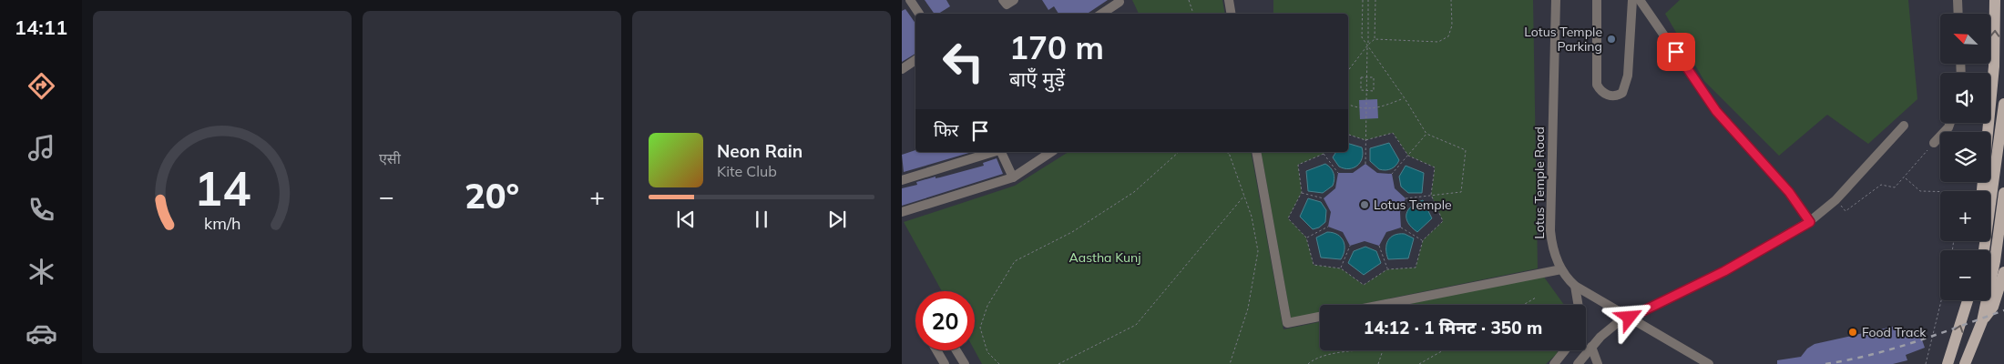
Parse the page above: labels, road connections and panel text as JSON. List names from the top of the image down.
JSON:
{
  "streets": {
    "street": ["Lotus Temple Road"]
  },
  "parks": ["Aastha Kunj"],
  "places": ["Lotus Temple Parking", "Lotus Temple", "Food Track"],
  "north": "top left",
  "page": {
    "tabs": "14:11",
    "tile": "एसी",
    "map_buttons": ["+", "−"],
    "turn": ["170 m", "बाएँ मुड़ें"],
    "then": "फिर",
    "song": ["Neon Rain", "Kite Club"],
    "heat": ["−", "20°", "+"],
    "limit": "20",
    "trip": "14:12 · 1 मिनट · 350 m",
    "gauge": ["14", "km/h"]
  }
}
